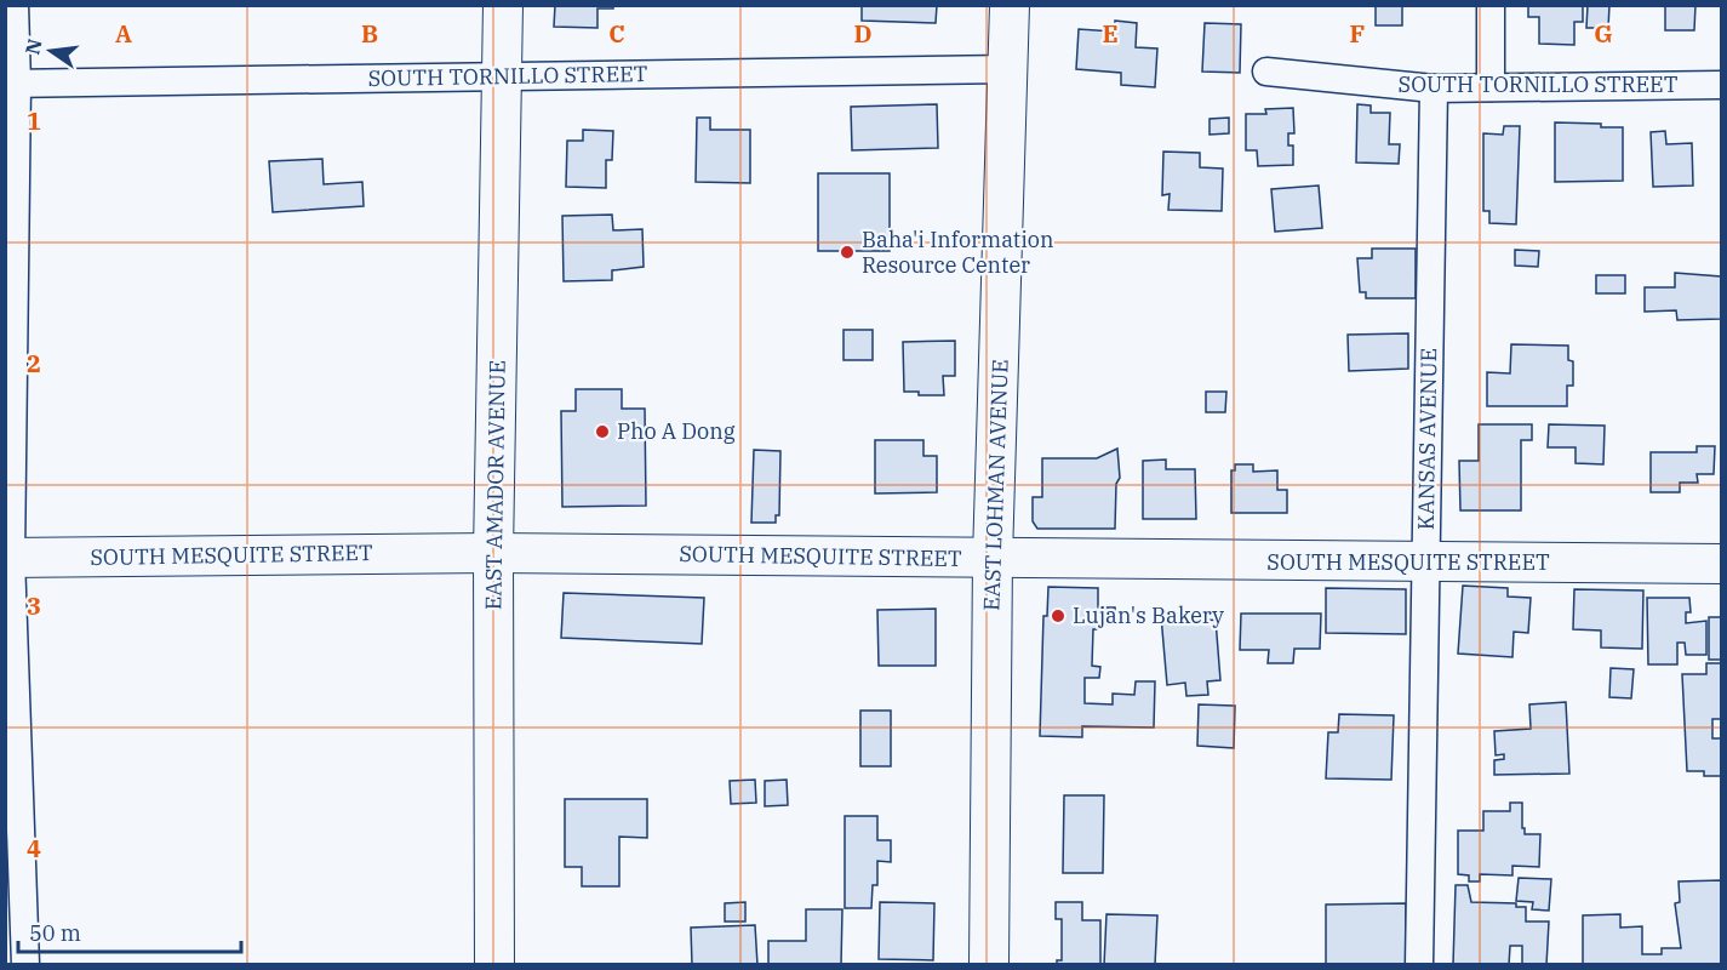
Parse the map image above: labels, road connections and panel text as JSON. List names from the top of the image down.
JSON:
{
  "streets": {
    "main road": ["EAST AMADOR AVENUE", "EAST LOHMAN AVENUE", "SOUTH MESQUITE STREET"],
    "street": ["SOUTH TORNILLO STREET", "KANSAS AVENUE"]
  },
  "crossings": [
    ["SOUTH TORNILLO STREET", "KANSAS AVENUE"],
    ["SOUTH TORNILLO STREET", "EAST AMADOR AVENUE"],
    ["SOUTH TORNILLO STREET", "EAST LOHMAN AVENUE"],
    ["KANSAS AVENUE", "SOUTH MESQUITE STREET"],
    ["EAST AMADOR AVENUE", "SOUTH MESQUITE STREET"],
    ["EAST LOHMAN AVENUE", "SOUTH MESQUITE STREET"]
  ],
  "places": ["Baha'i Information Resource Center", "Pho A Dong", "Lujan's Bakery"],
  "scale_bar": "50 m",
  "north": "left",
  "grid": {
    "columns": [
      "A",
      "B",
      "C",
      "D",
      "E",
      "F",
      "G"
    ],
    "rows": [
      "1",
      "2",
      "3",
      "4"
    ]
  }
}
